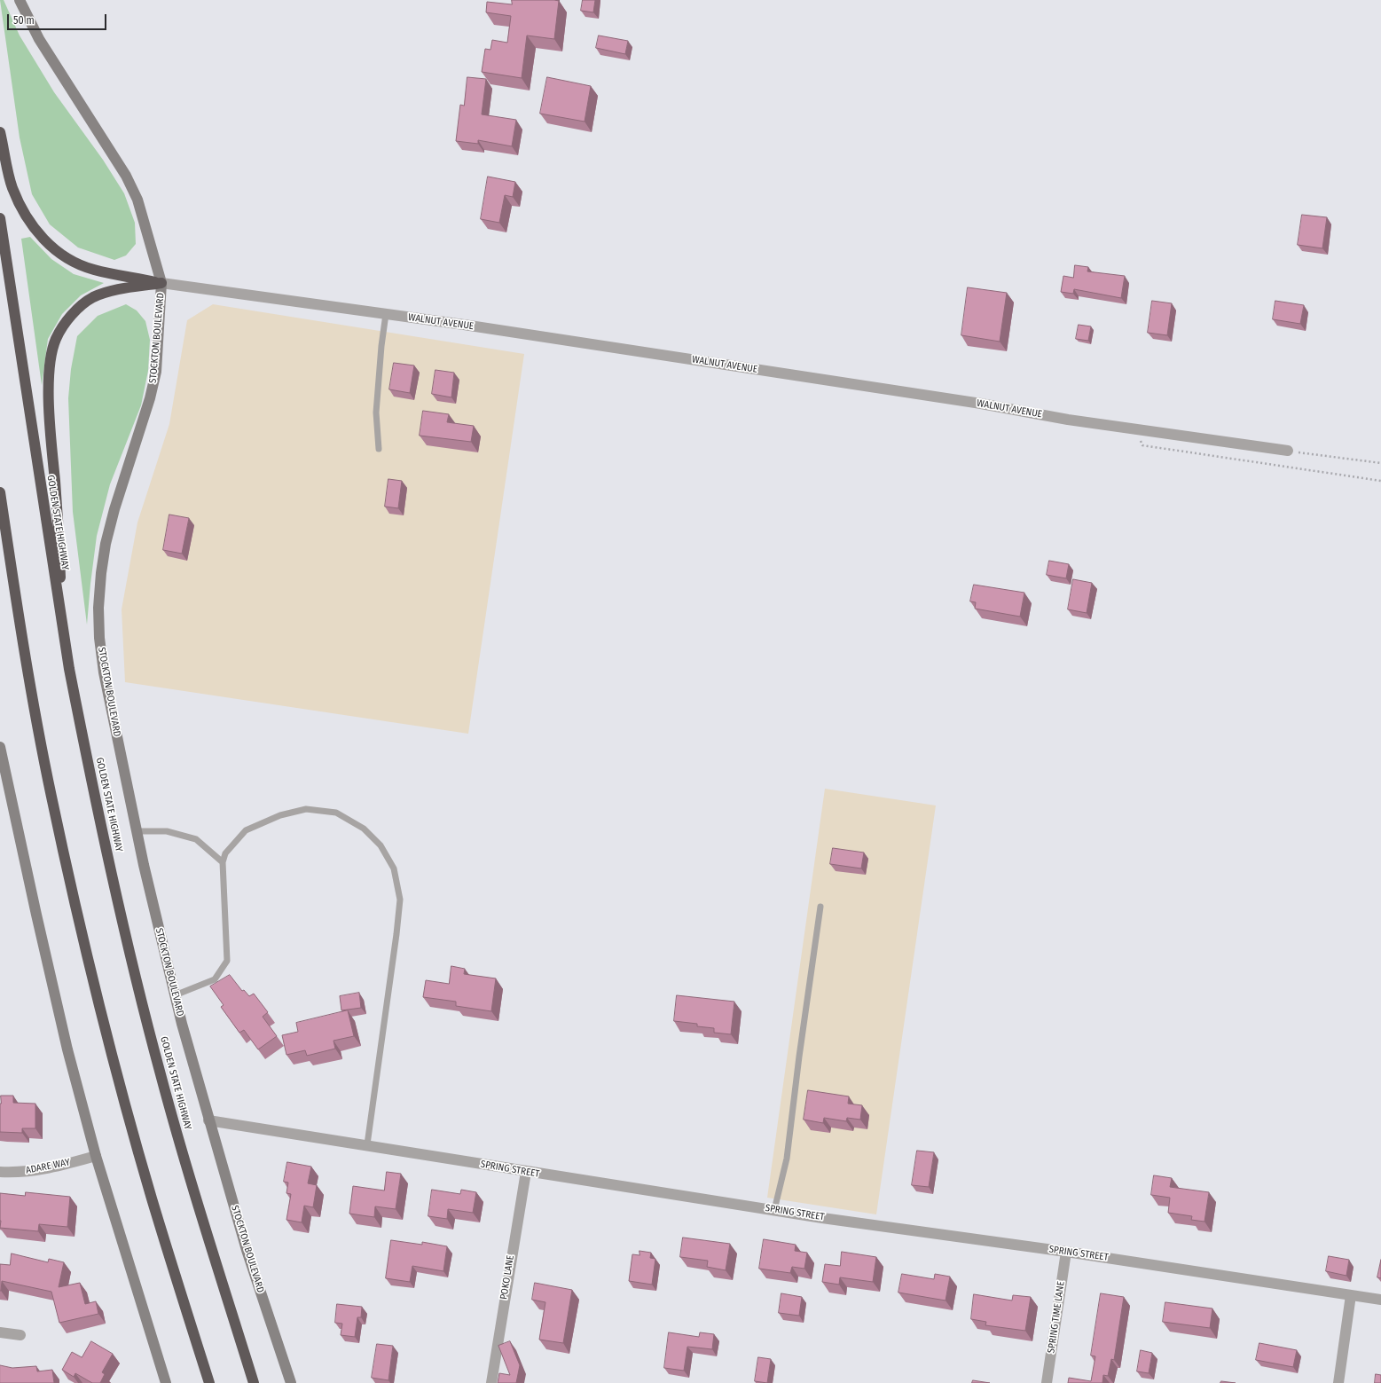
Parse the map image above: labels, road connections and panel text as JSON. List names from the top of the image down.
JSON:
{
  "streets": {
    "highway": ["GOLDEN STATE HIGHWAY"],
    "street": [
      "WALNUT AVENUE",
      "STOCKTON BOULEVARD",
      "ADARE WAY",
      "SPRING STREET",
      "POKO LANE",
      "SPRING TIME LANE"
    ]
  },
  "crossings": [
    ["WALNUT AVENUE", "STOCKTON BOULEVARD"],
    ["STOCKTON BOULEVARD", "SPRING STREET"],
    ["SPRING STREET", "POKO LANE"],
    ["SPRING STREET", "SPRING TIME LANE"]
  ],
  "scale_bar": "50 m"
}
